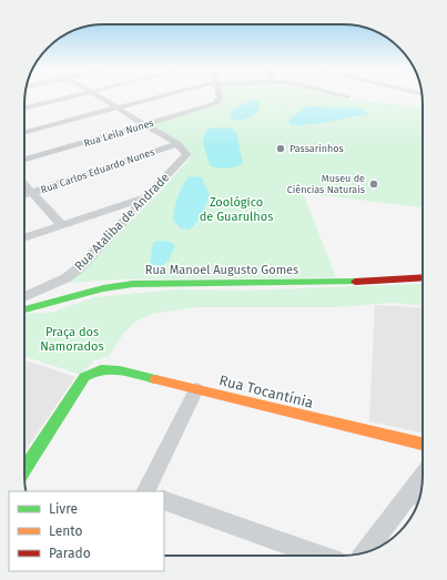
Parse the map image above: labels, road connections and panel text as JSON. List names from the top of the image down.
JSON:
{
  "streets": {
    "street": [
      "Rua Leila Nunes",
      "Rua Carlos Eduardo Nunes",
      "Rua Ataliba de Andrade",
      "Rua Manoel Augusto Gomes",
      "Rua Tocantínia"
    ]
  },
  "crossings": [
    ["Rua Carlos Eduardo Nunes", "Rua Ataliba de Andrade"]
  ],
  "parks": ["Zoológico de Guarulhos", "Praça dos Namorados"],
  "places": ["Passarinhos", "Museu de Ciências Naturais"],
  "legend": ["Livre", "Lento", "Parado"]
}
